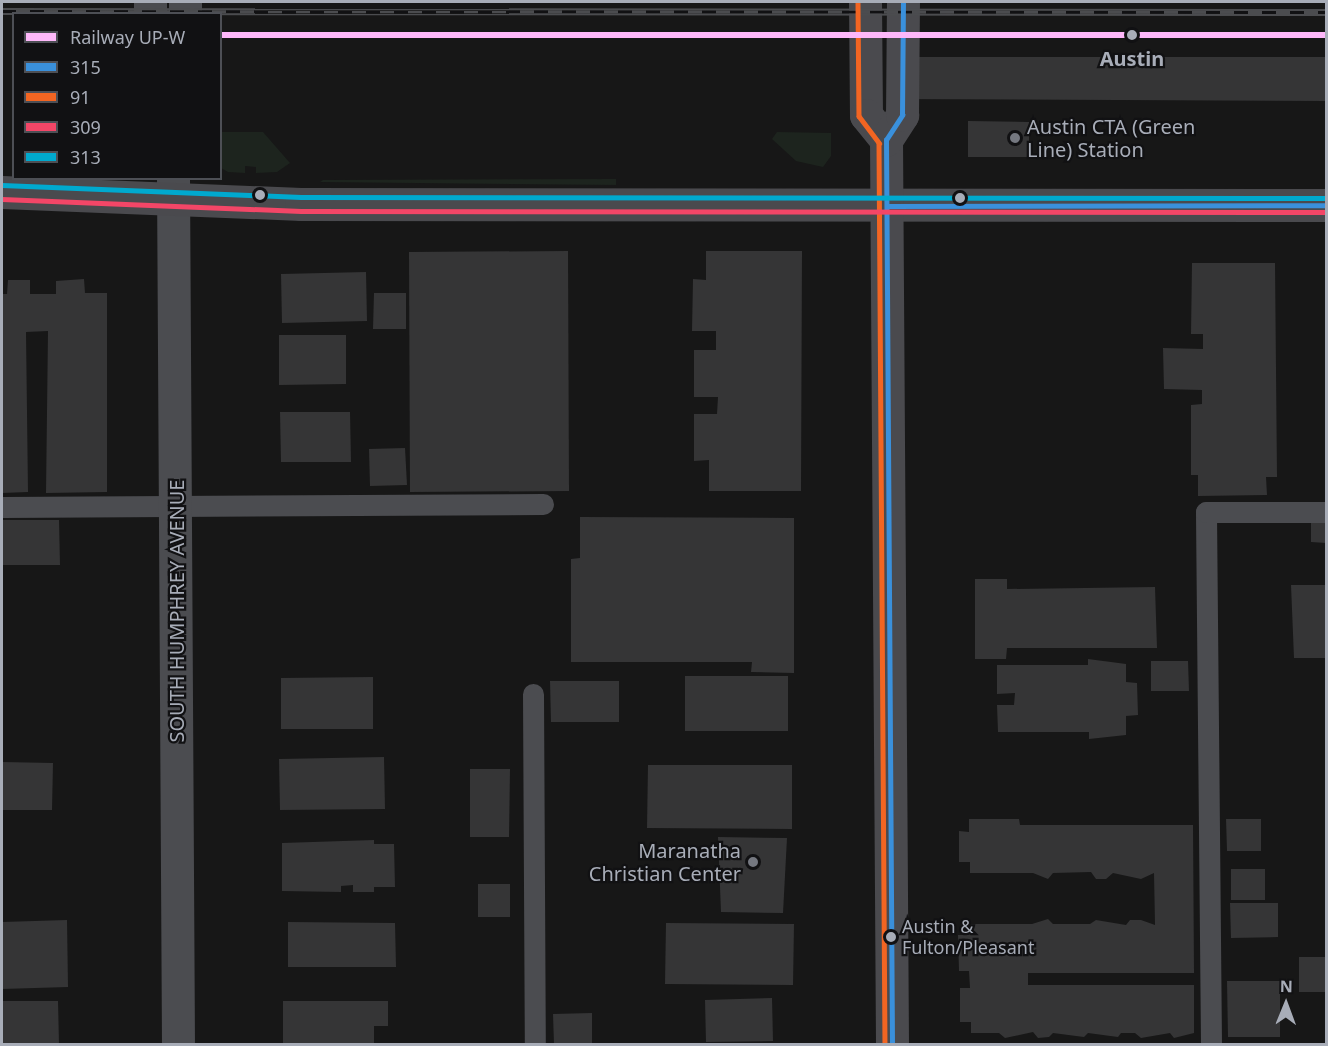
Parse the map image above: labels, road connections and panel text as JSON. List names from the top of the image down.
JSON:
{
  "streets": {
    "street": ["SOUTH HUMPHREY AVENUE"]
  },
  "places": [
    "Austin",
    "Austin CTA (Green Line) Station",
    "Maranatha Christian Center",
    "Austin & Fulton/Pleasant"
  ],
  "lines": [
    "transit line 315",
    "transit line 91",
    "rail line UP-W",
    "transit line 313",
    "transit line 309"
  ],
  "legend": [
    "Railway UP-W",
    "315",
    "91",
    "309",
    "313"
  ],
  "north": "top"
}
